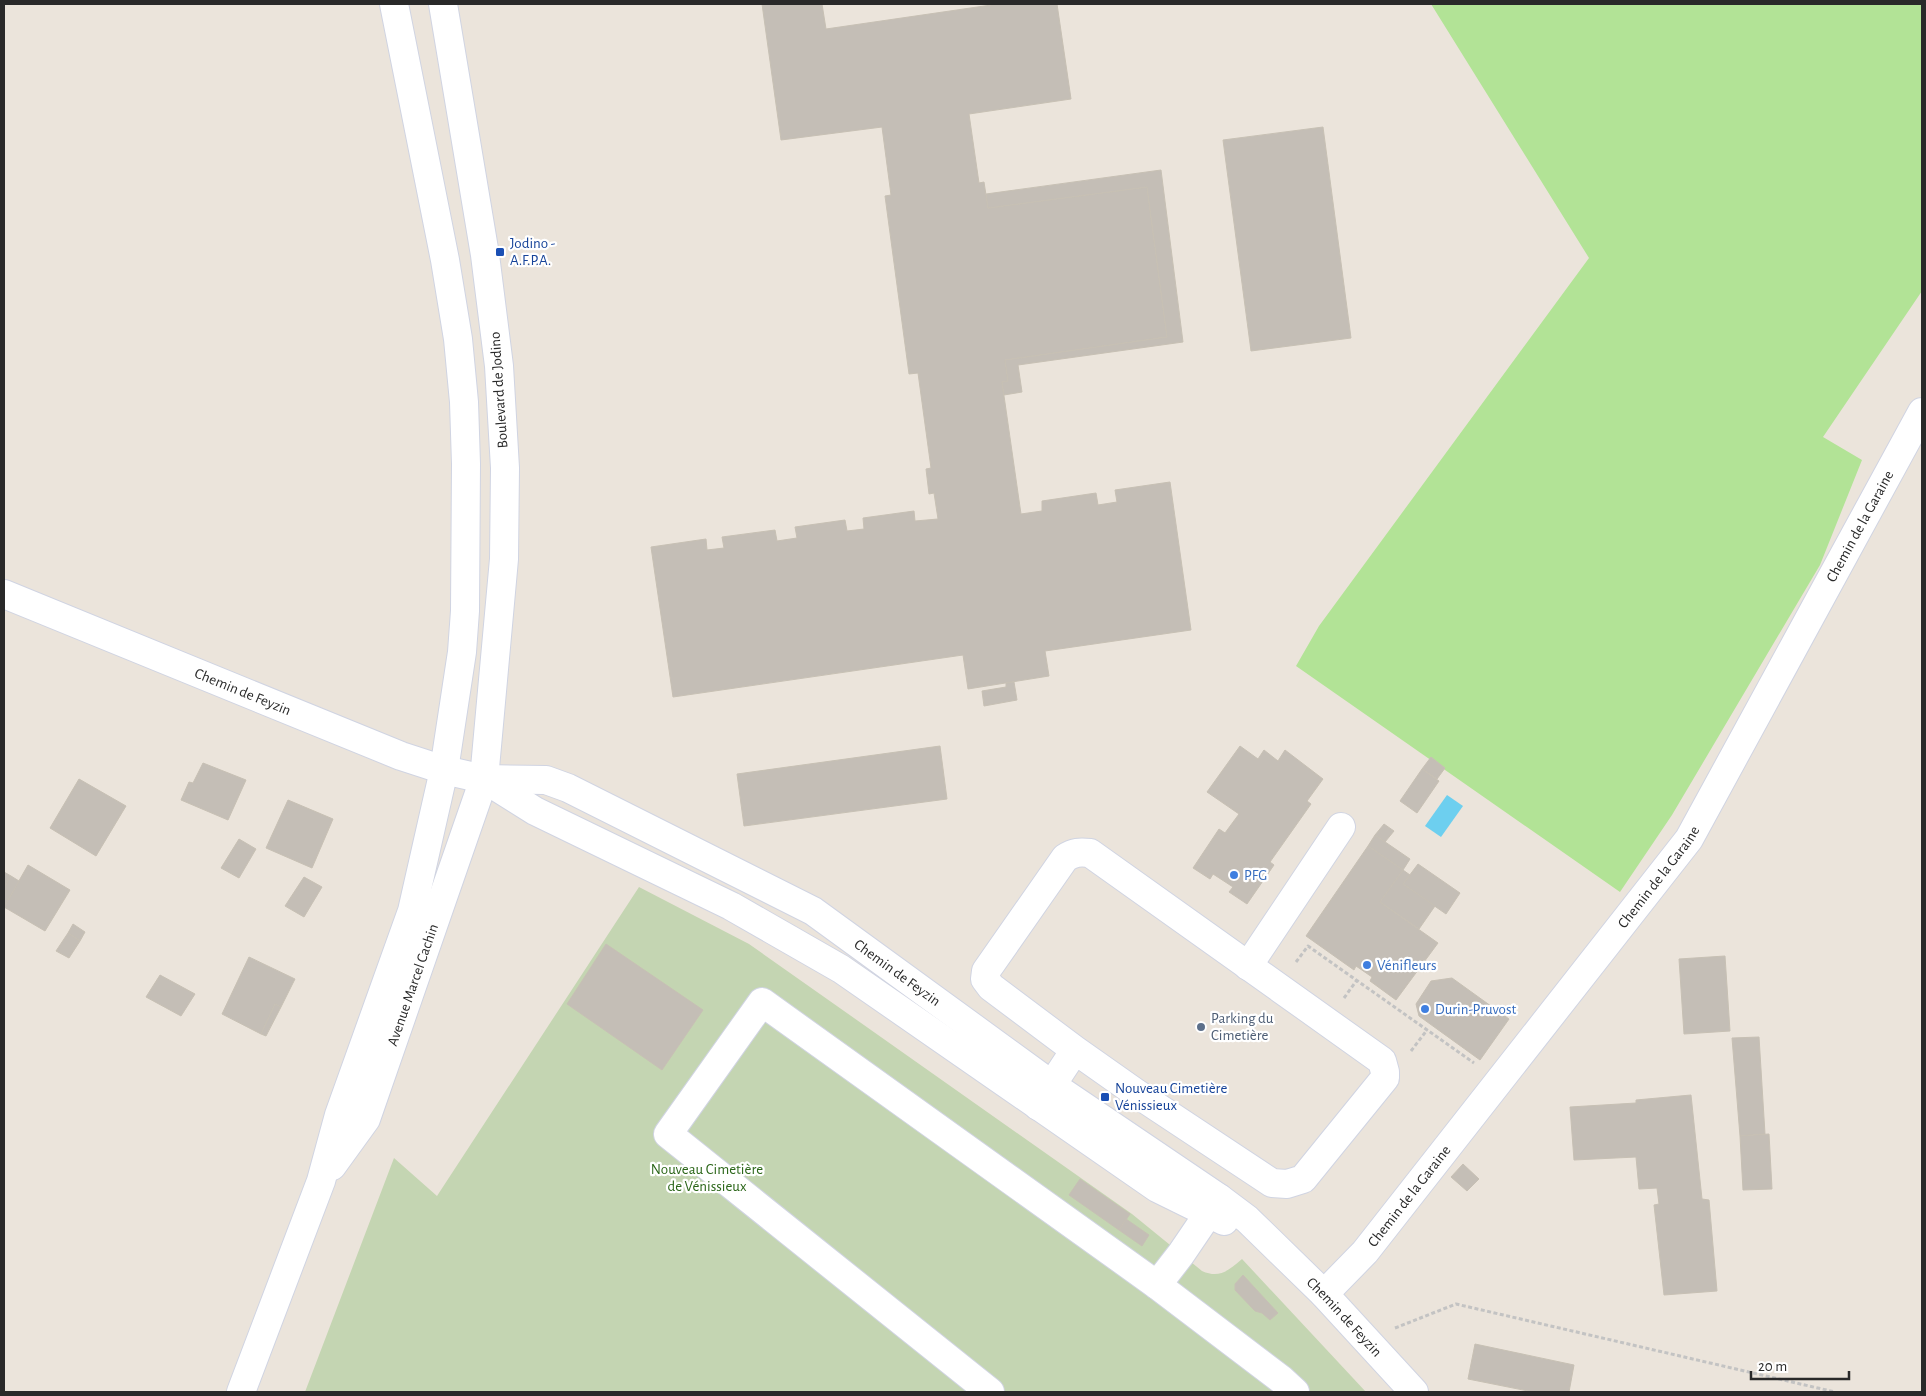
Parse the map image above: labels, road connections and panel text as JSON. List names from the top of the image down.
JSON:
{
  "streets": {
    "street": [
      "Boulevard de Jodino",
      "Chemin de la Garaine",
      "Chemin de Feyzin",
      "Avenue Marcel Cachin"
    ]
  },
  "crossings": [
    ["Boulevard de Jodino", "Chemin de Feyzin"],
    ["Boulevard de Jodino", "Avenue Marcel Cachin"],
    ["Chemin de la Garaine", "Chemin de Feyzin"],
    ["Chemin de Feyzin", "Avenue Marcel Cachin"]
  ],
  "parks": ["Nouveau Cimetière de Vénissieux"],
  "places": {
    "transit": ["Jodino - A.F.P.A.", "Nouveau Cimetière Vénissieux"],
    "other": [
      "PFG",
      "Vénifleurs",
      "Durin-Pruvost",
      "Parking du Cimetière"
    ]
  },
  "scale_bar": "20 m"
}
